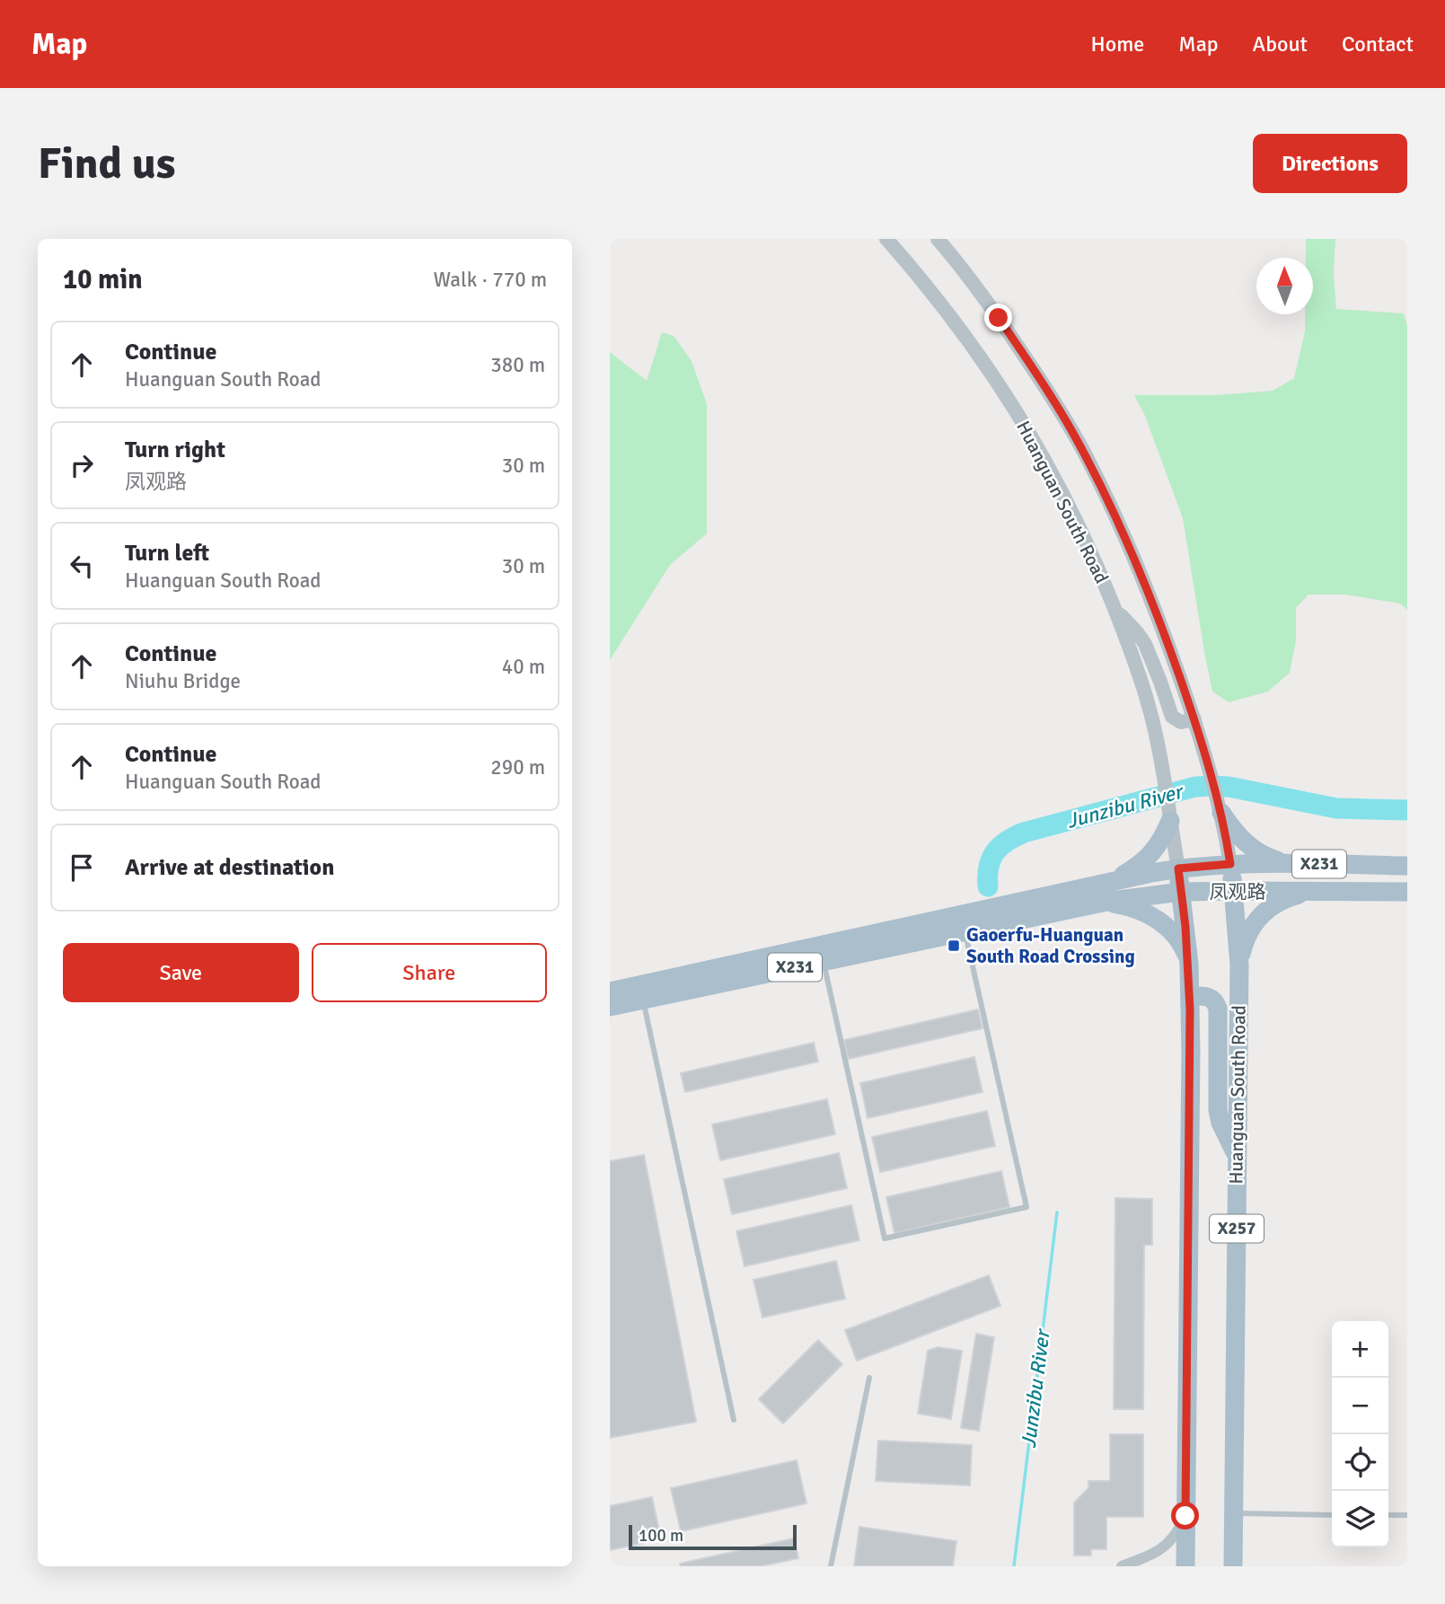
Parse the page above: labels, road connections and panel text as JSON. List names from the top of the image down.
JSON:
{
  "streets": {
    "main road": [
      "Huanguan South Road",
      "X231",
      "凤观路",
      "X257"
    ]
  },
  "crossings": [
    ["Huanguan South Road", "凤观路"],
    ["X231", "凤观路"],
    ["X231", "X257"],
    ["凤观路", "X257"]
  ],
  "water": ["Junzibu River"],
  "places": {
    "transit": ["Gaoerfu-Huanguan South Road Crossing"]
  },
  "scale_bar": "100 m",
  "north": "top",
  "page": {
    "header": "Map",
    "nav": [
      "Home",
      "Map",
      "About",
      "Contact"
    ],
    "buttons": [
      "Directions",
      ["Save", "Share"]
    ],
    "title": "Find us",
    "heading": ["10 min", "Walk · 770 m"],
    "list": [
      ["Continue", "Huanguan South Road", "380 m"],
      ["Turn right", "凤观路", "30 m"],
      ["Turn left", "Huanguan South Road", "30 m"],
      ["Continue", "Niuhu Bridge", "40 m"],
      ["Continue", "Huanguan South Road", "290 m"],
      "Arrive at destination"
    ],
    "map_buttons": ["+", "−"],
    "scale": "100 m"
  }
}
